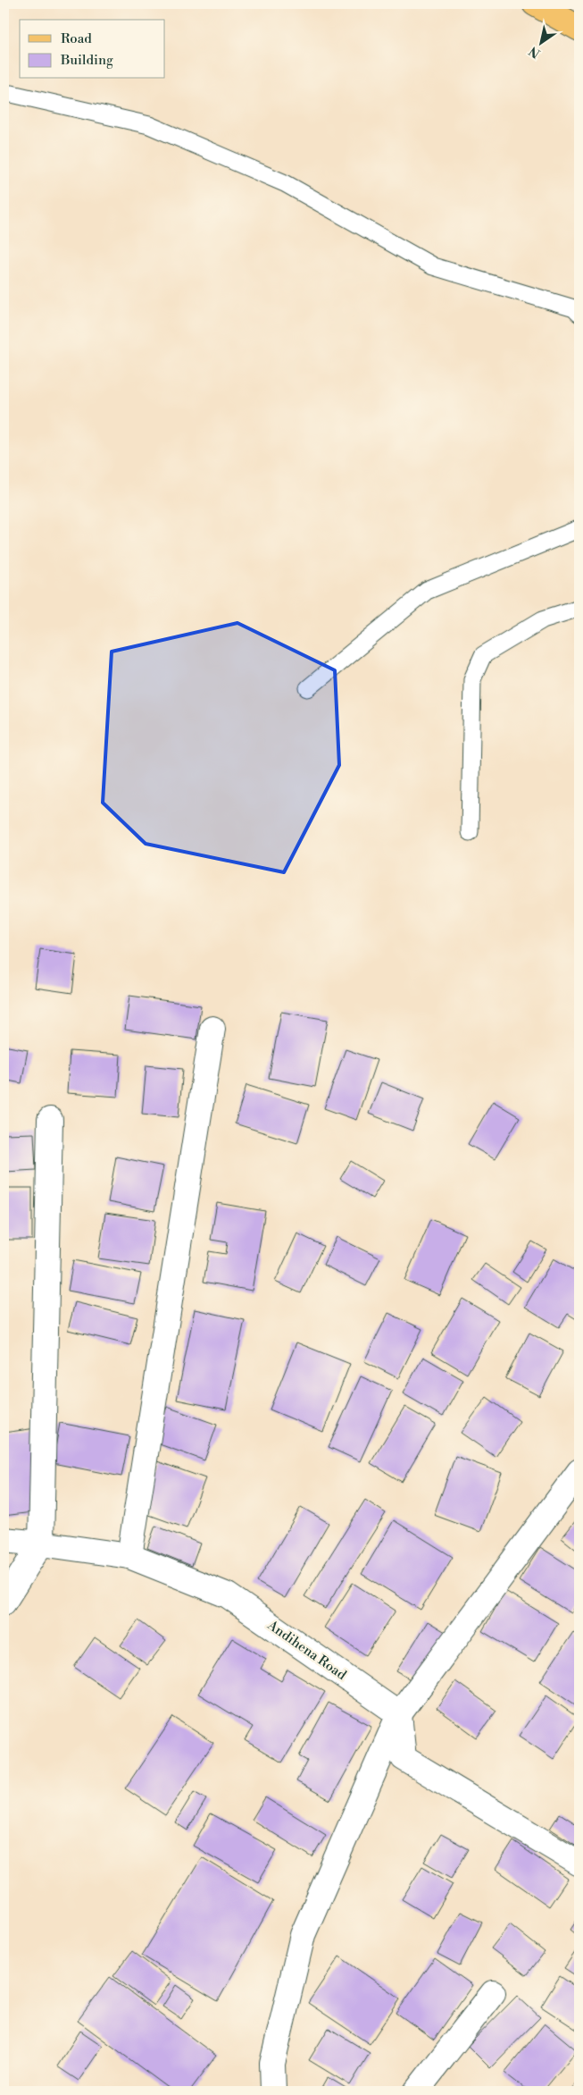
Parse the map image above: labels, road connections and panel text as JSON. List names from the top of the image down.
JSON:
{
  "streets": {
    "street": ["Andihena Road"]
  },
  "legend": ["Road", "Building"],
  "north": "bottom left"
}
